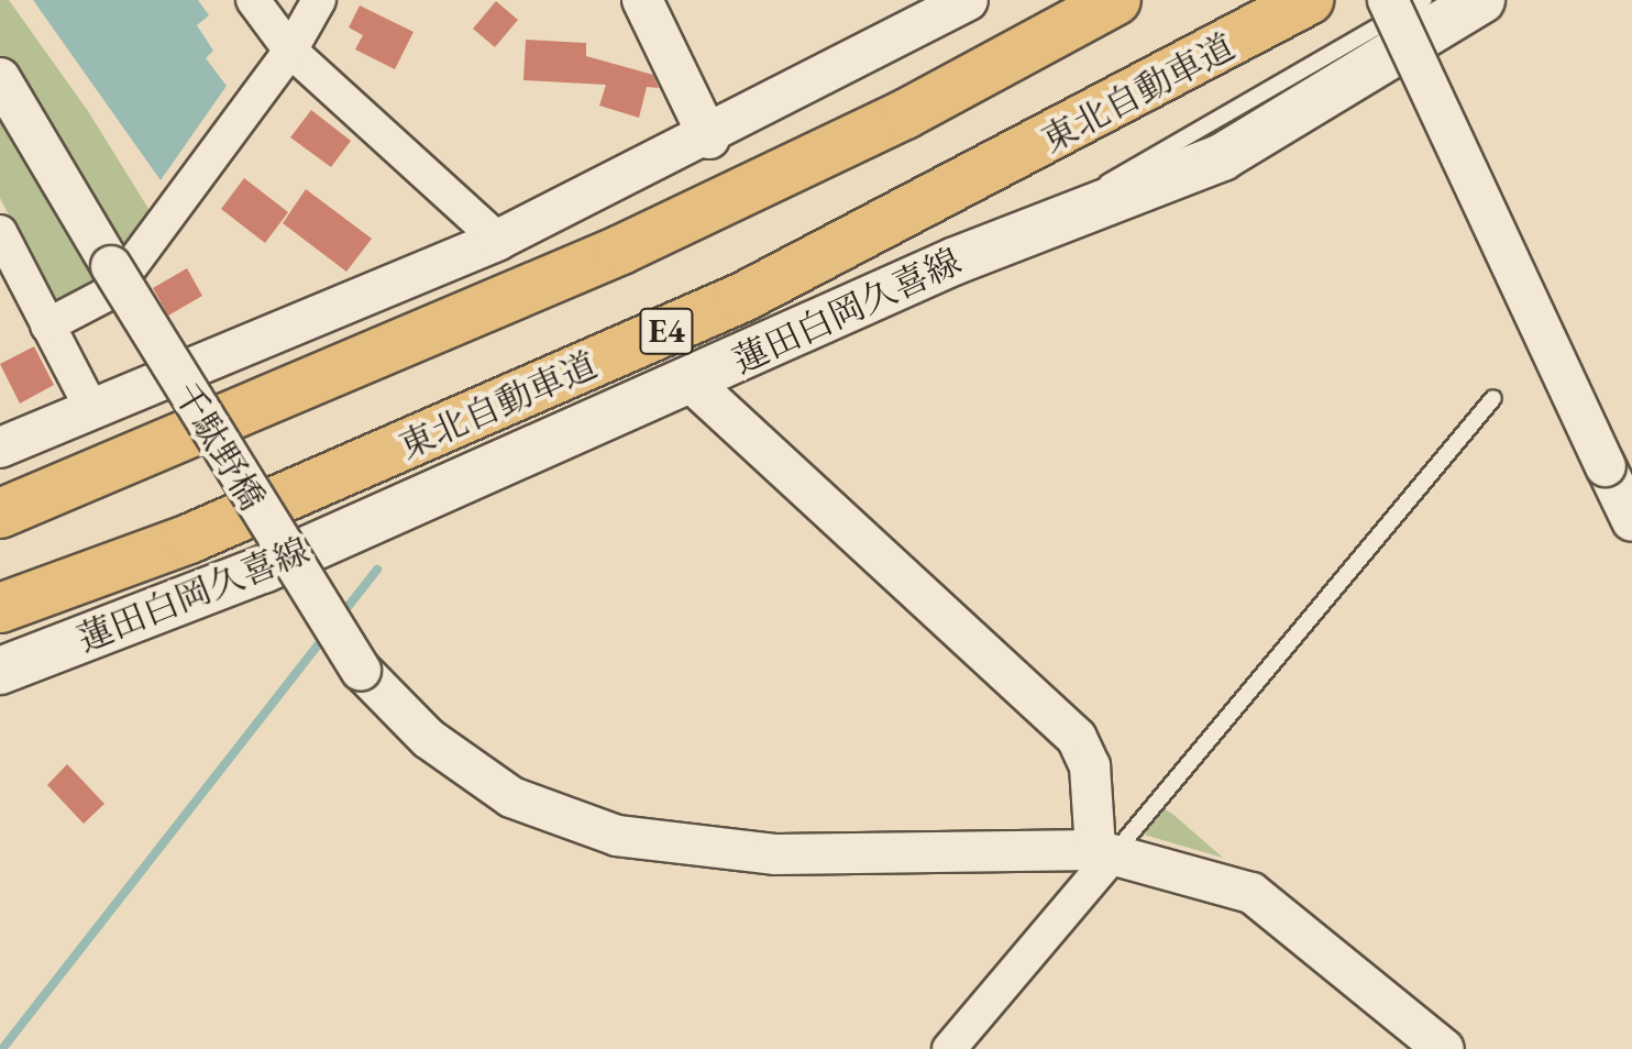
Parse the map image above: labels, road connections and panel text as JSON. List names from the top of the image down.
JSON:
{
  "streets": {
    "highway": ["東北自動車道", "E4"],
    "main road": ["蓮田白岡久喜線"],
    "street": ["千駄野橋"]
  }
}
